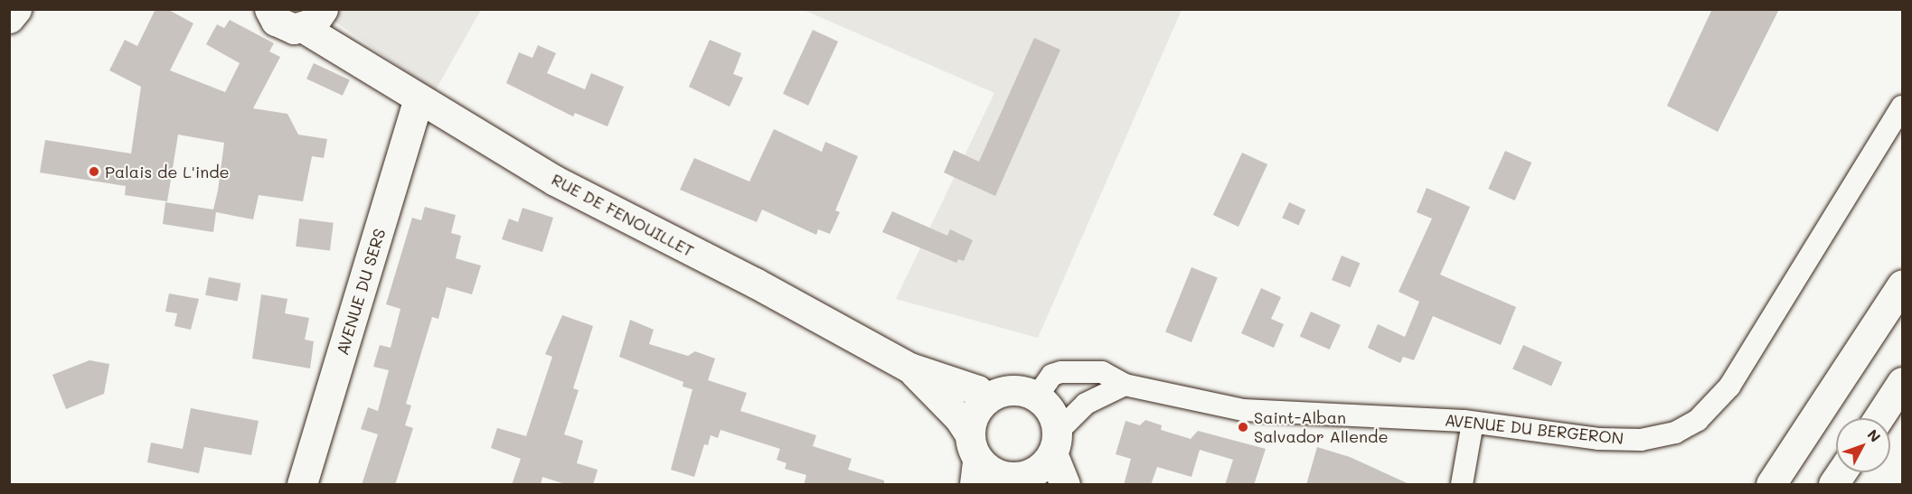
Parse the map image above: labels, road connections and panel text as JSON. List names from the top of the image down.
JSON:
{
  "streets": {
    "main road": ["RUE DE FENOUILLET", "AVENUE DU SERS"],
    "street": ["AVENUE DU BERGERON"]
  },
  "crossings": [
    ["RUE DE FENOUILLET", "AVENUE DU SERS"],
    ["RUE DE FENOUILLET", "AVENUE DU BERGERON"]
  ],
  "places": ["Palais de L'inde", "Saint-Alban Salvador Allende"],
  "north": "top right"
}
